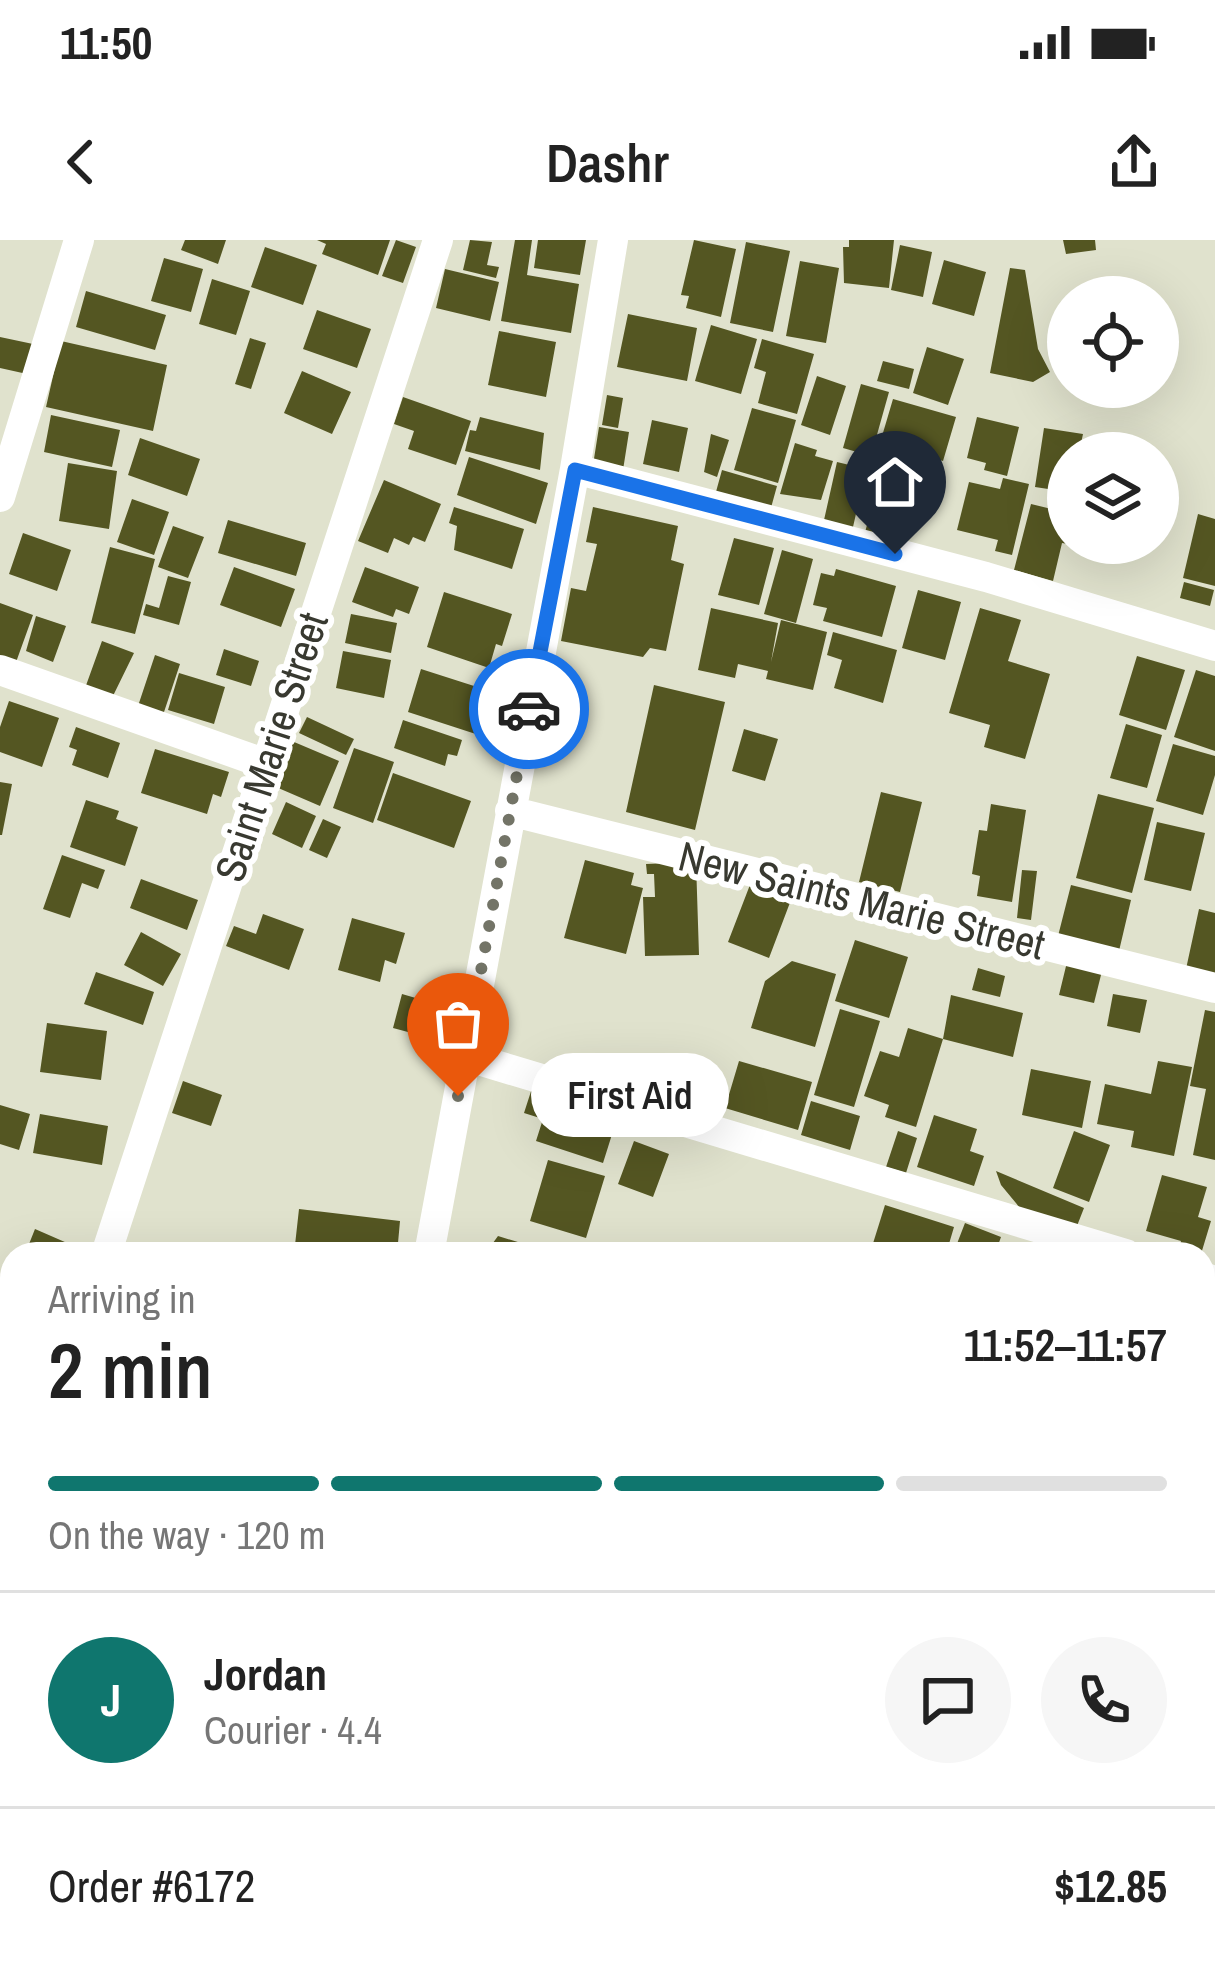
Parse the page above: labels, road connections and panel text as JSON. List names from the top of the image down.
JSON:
{
  "streets": {
    "street": ["Saint Marie Street", "New Saints Marie Street"]
  },
  "places": ["First Aid"],
  "page": {
    "status": "11:50",
    "header": "Dashr",
    "bubble": "First Aid",
    "heading": ["2 min", "Arriving in", "11:52–11:57"],
    "panel": [
      "Jordan",
      "Courier · 4.4",
      "Order #6172",
      "$12.85"
    ],
    "bar": "On the way · 120 m",
    "round": "J"
  }
}
